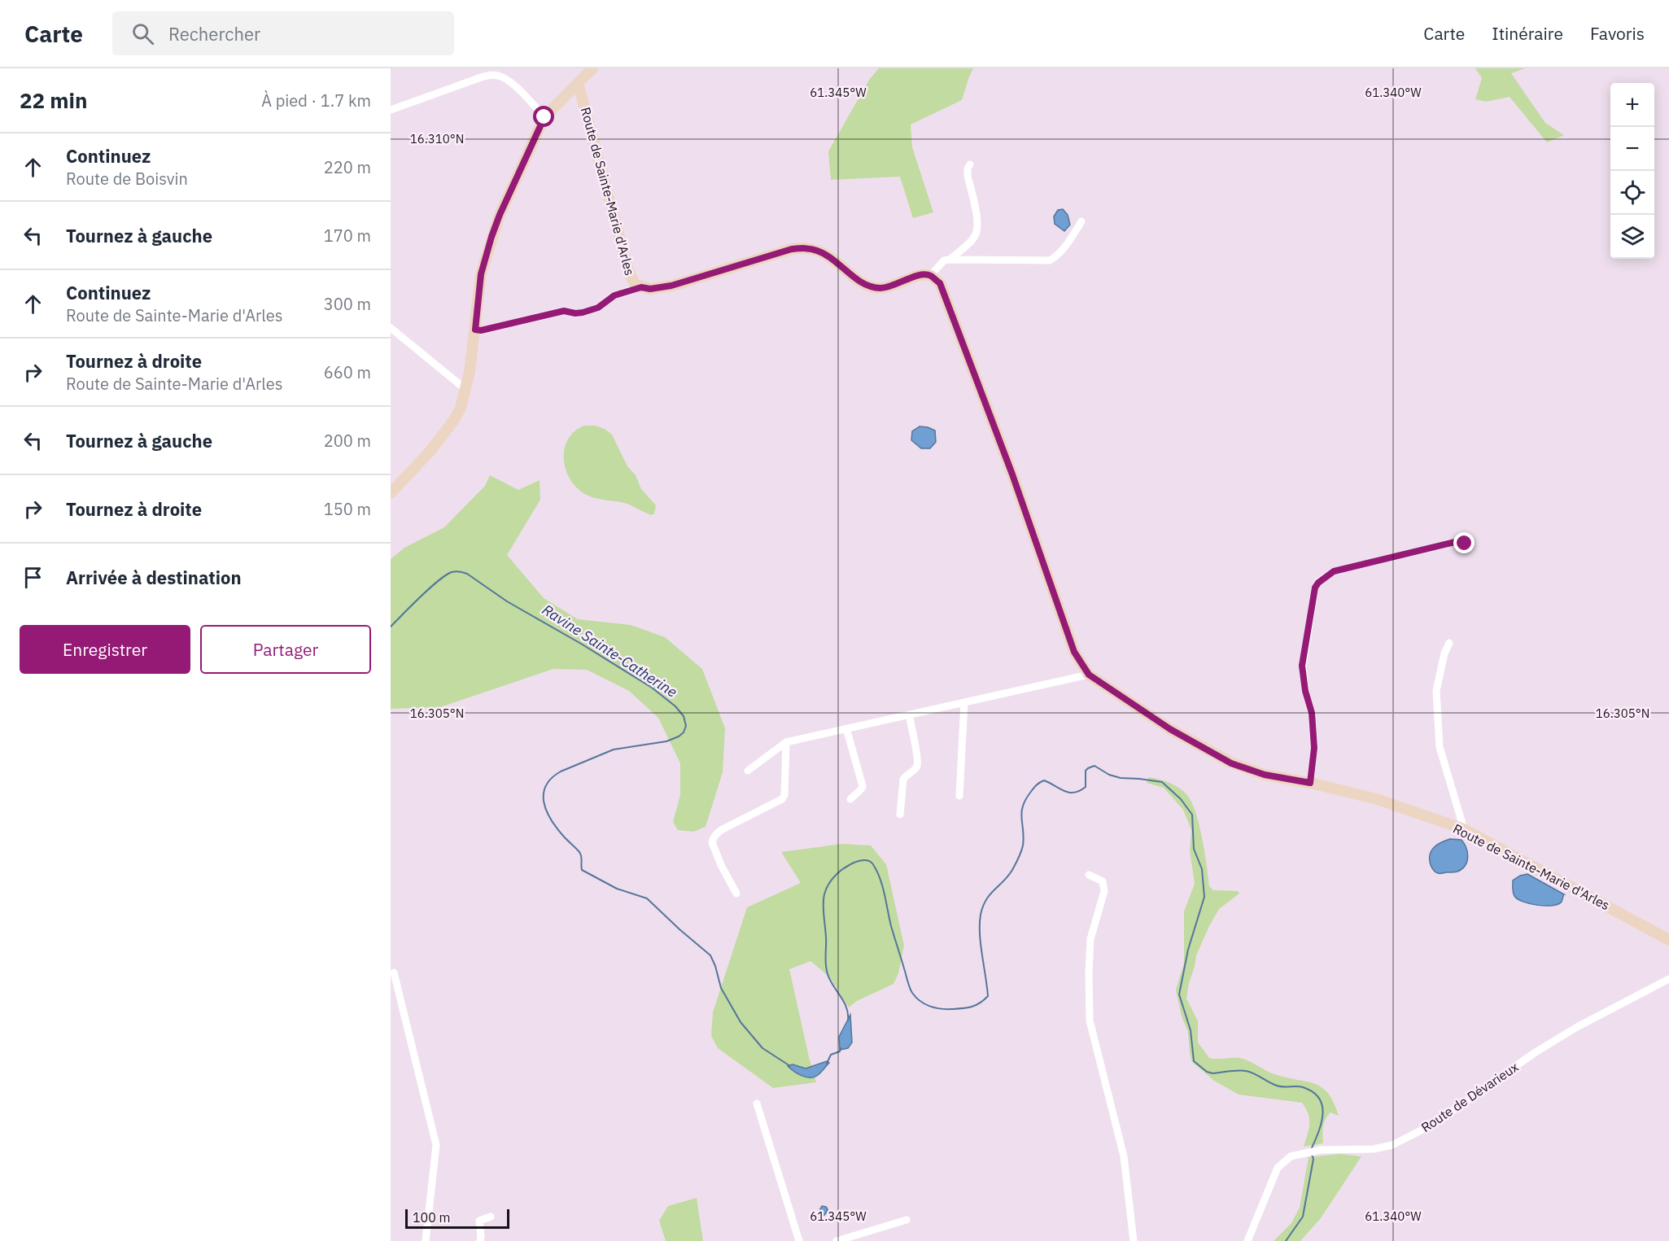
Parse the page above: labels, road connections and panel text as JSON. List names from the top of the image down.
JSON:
{
  "streets": {
    "main road": ["Route de Sainte-Marie d'Arles"],
    "street": ["Route de Dévarieux"]
  },
  "water": ["Ravine Sainte-Catherine"],
  "scale_bar": "100 m",
  "page": {
    "header": "Carte",
    "search": "Rechercher",
    "nav": ["Carte", "Itinéraire", "Favoris"],
    "heading": ["22 min", "À pied · 1.7 km"],
    "map_buttons": ["+", "−"],
    "list": [
      ["Continuez", "Route de Boisvin", "220 m"],
      ["Tournez à gauche", "170 m"],
      ["Continuez", "Route de Sainte-Marie d'Arles", "300 m"],
      ["Tournez à droite", "Route de Sainte-Marie d'Arles", "660 m"],
      ["Tournez à gauche", "200 m"],
      ["Tournez à droite", "150 m"],
      "Arrivée à destination"
    ],
    "buttons": ["Enregistrer", "Partager"],
    "scale": "100 m"
  },
  "coordinates": [
    "61.345°W",
    "61.340°W",
    "16.310°N",
    "16.305°N"
  ]
}
